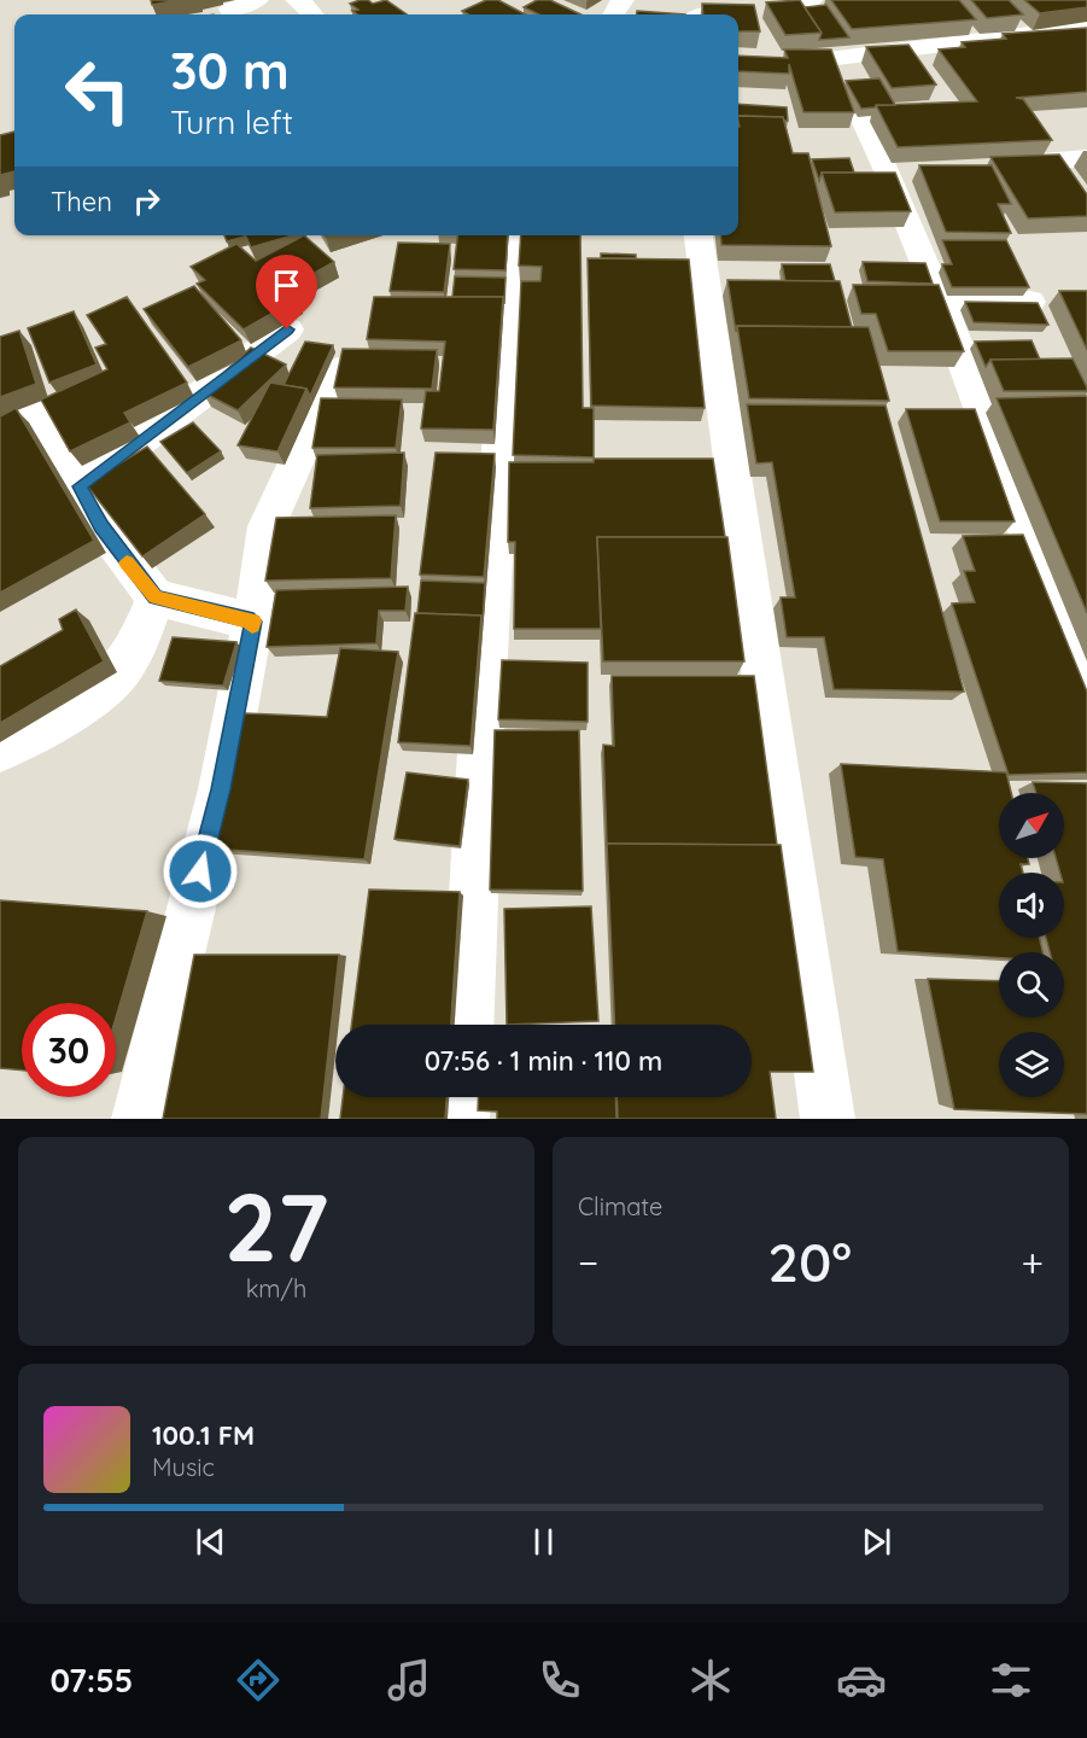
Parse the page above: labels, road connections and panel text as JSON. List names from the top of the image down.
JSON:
{
  "north": "top right",
  "page": {
    "turn": ["30 m", "Turn left"],
    "then": "Then",
    "limit": "30",
    "trip": "07:56 · 1 min · 110 m",
    "tile": [
      ["27", "km/h"],
      "Climate"
    ],
    "heat": ["−", "20°", "+"],
    "song": ["100.1 FM", "Music"],
    "tabs": "07:55"
  }
}
